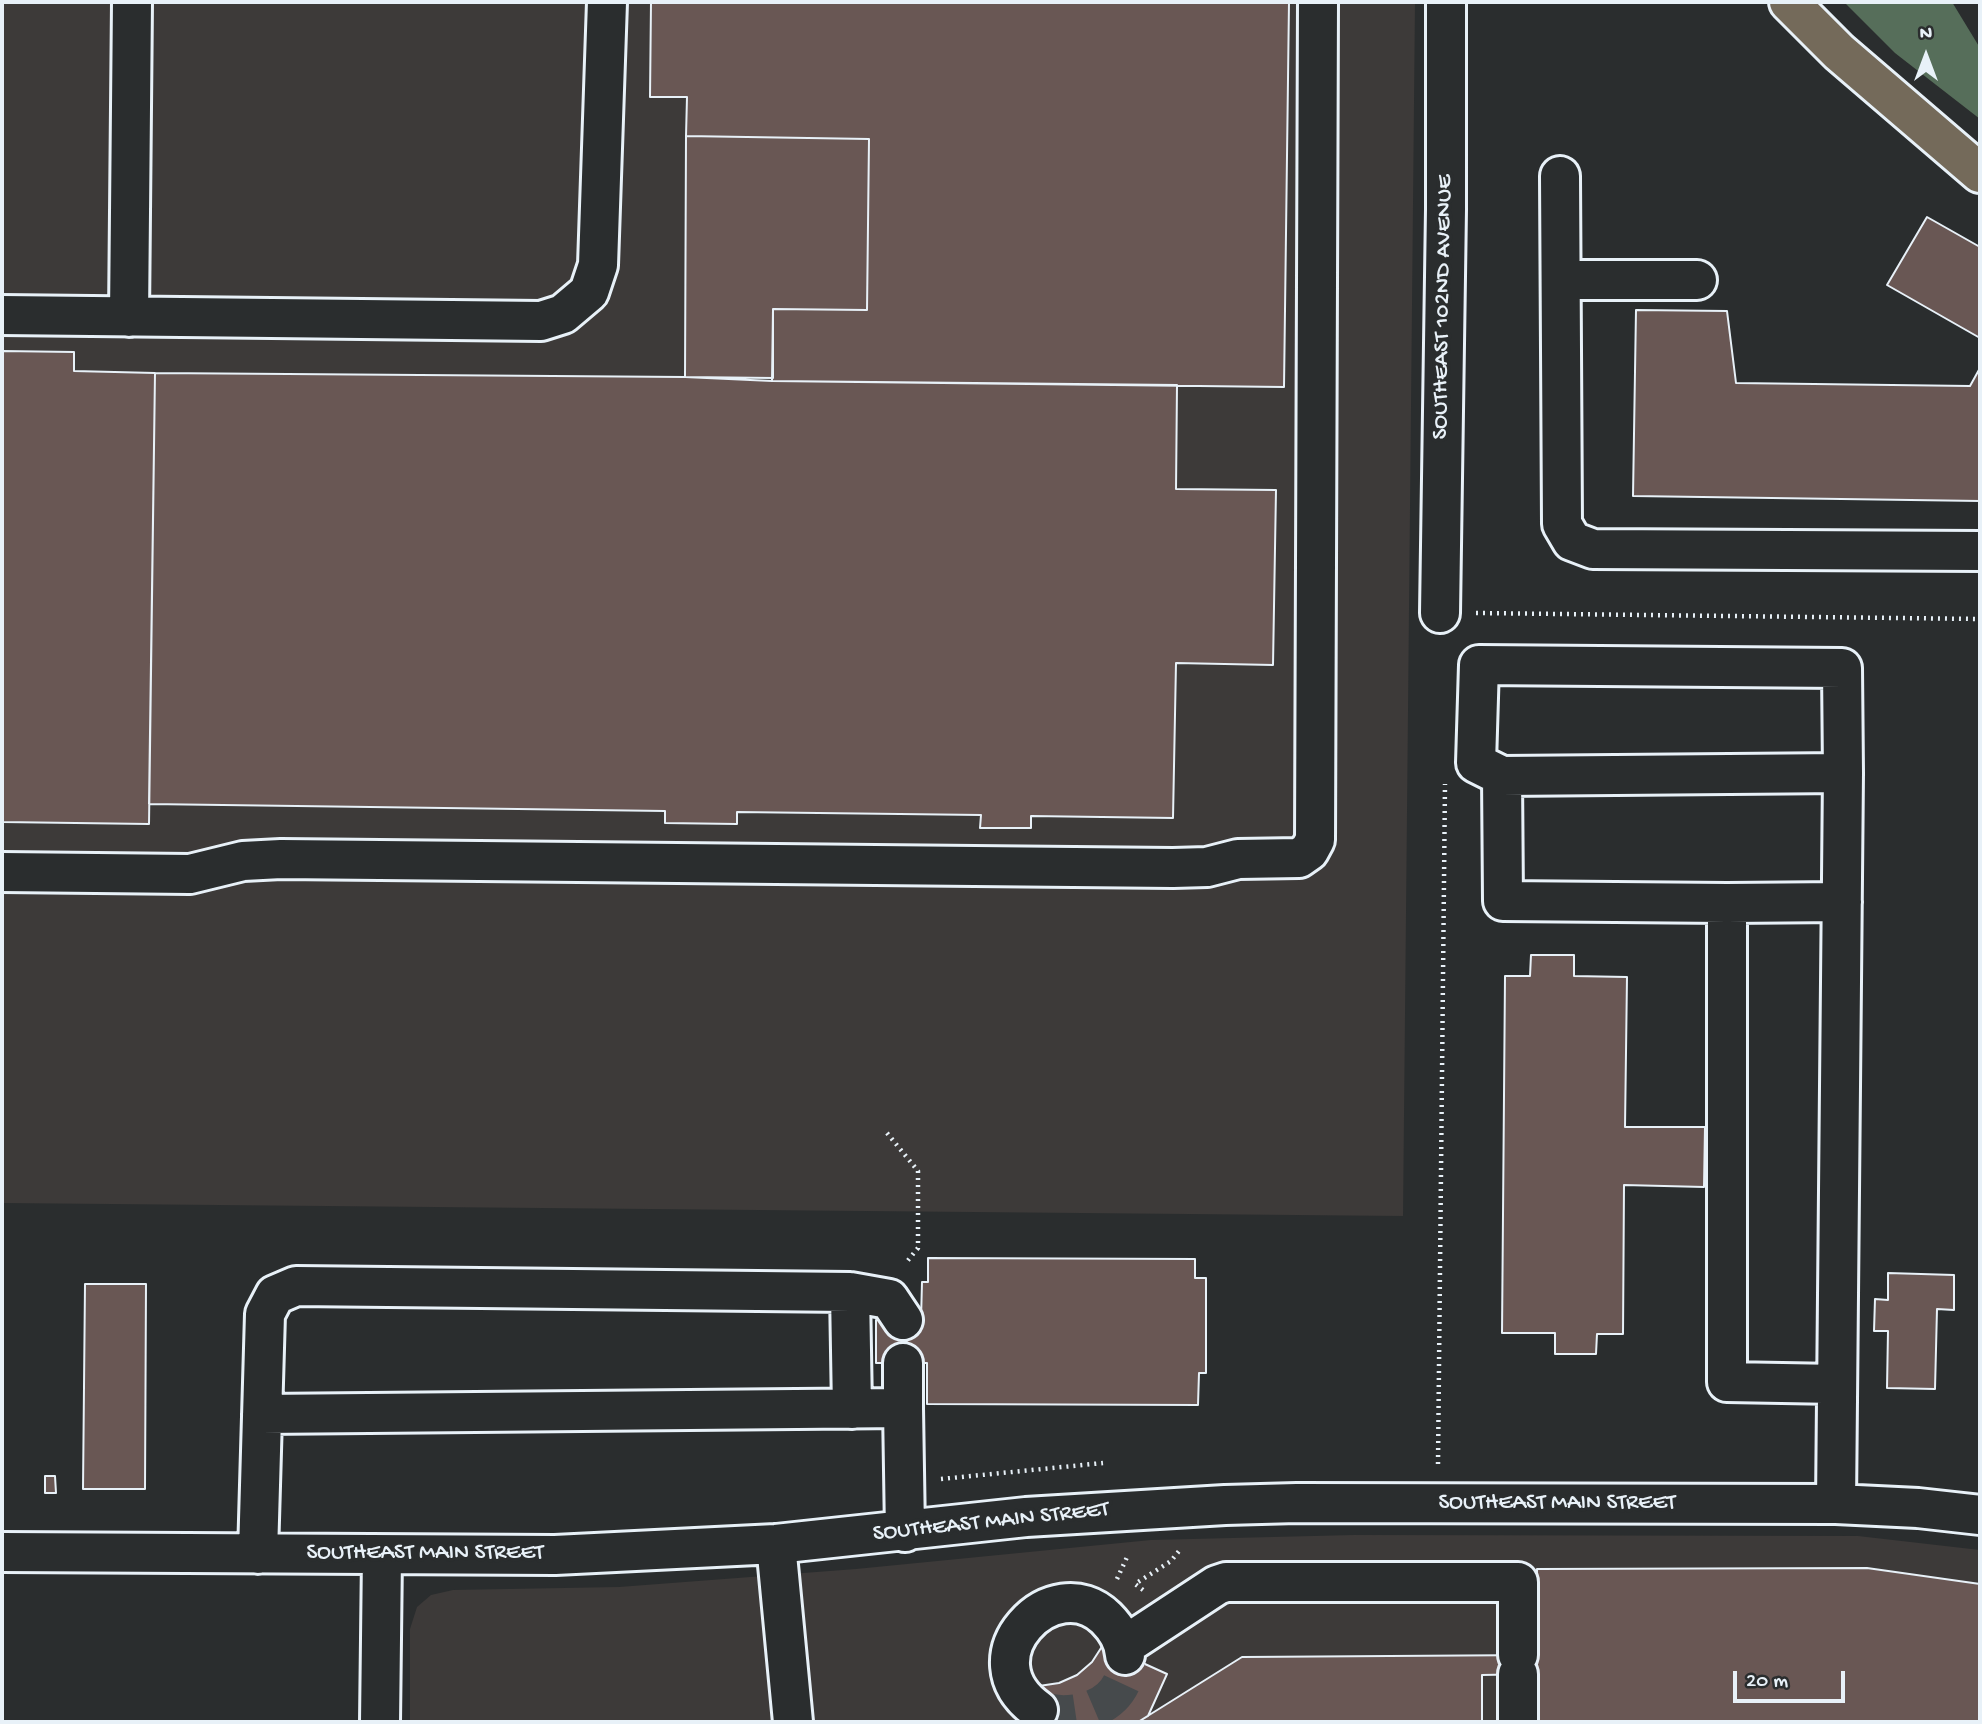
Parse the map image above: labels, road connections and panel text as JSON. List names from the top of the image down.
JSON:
{
  "streets": {
    "street": ["SOUTHEAST 102ND AVENUE", "SOUTHEAST MAIN STREET"]
  },
  "scale_bar": "20 m",
  "north": "top"
}
